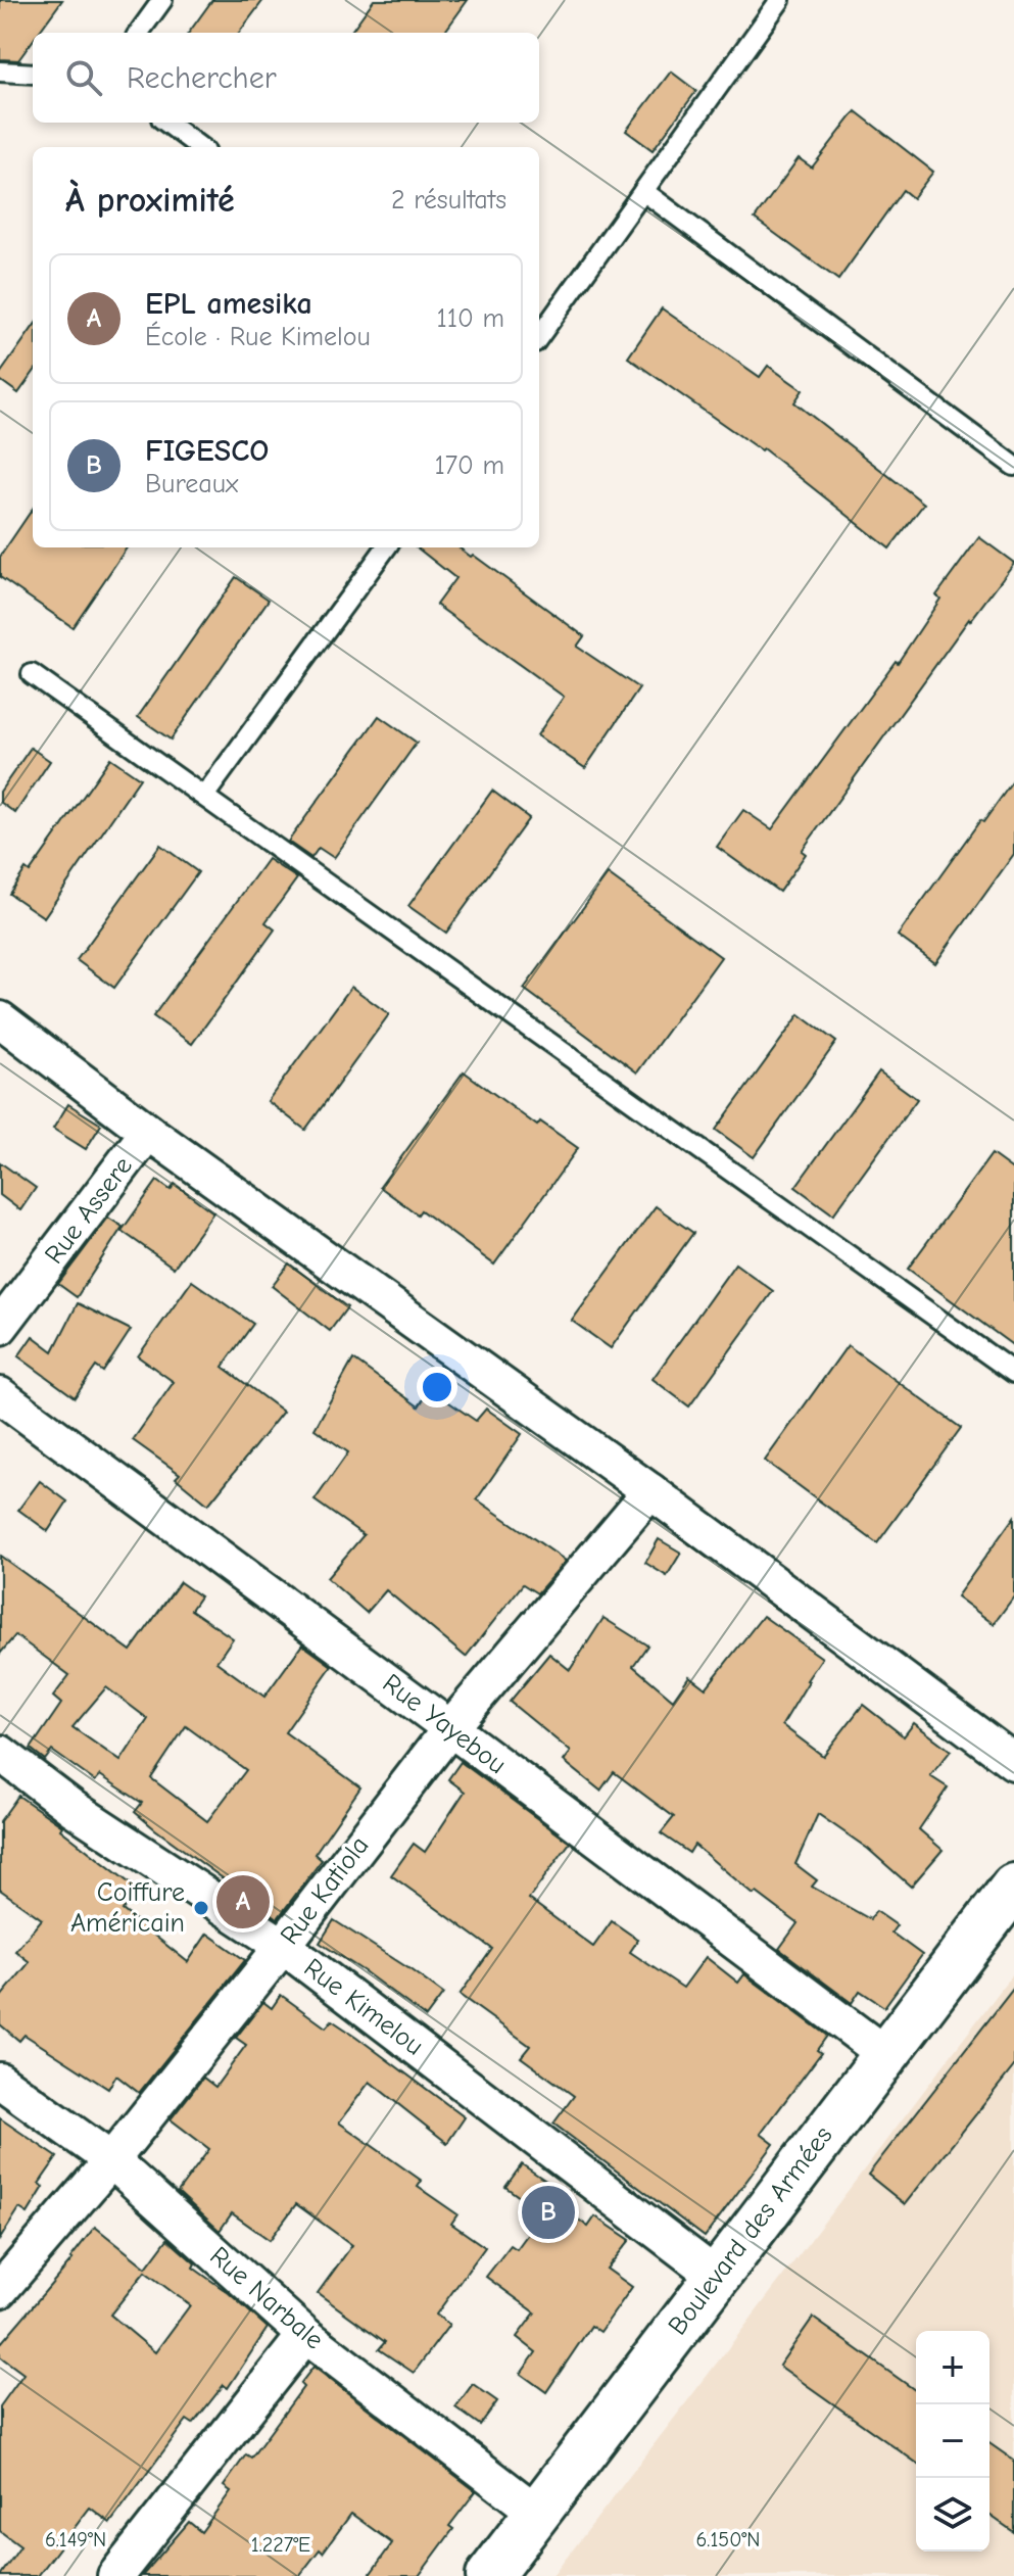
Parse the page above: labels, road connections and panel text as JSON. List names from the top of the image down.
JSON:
{
  "streets": {
    "street": [
      "Rue Assere",
      "Rue Yayebou",
      "Rue Katiola",
      "Rue Kimelou",
      "Boulevard des Armées",
      "Rue Narbale"
    ]
  },
  "crossings": [
    ["Rue Yayebou", "Rue Katiola"],
    ["Rue Yayebou", "Boulevard des Armées"],
    ["Rue Katiola", "Rue Kimelou"],
    ["Rue Katiola", "Rue Narbale"],
    ["Rue Kimelou", "Boulevard des Armées"],
    ["Boulevard des Armées", "Rue Narbale"]
  ],
  "places": ["Coiffure Américain"],
  "page": {
    "search": "Rechercher",
    "heading": ["À proximité", "2 résultats"],
    "list": [
      {
        "mark": "A",
        "name": "EPL amesika",
        "note": "École · Rue Kimelou",
        "value": "110 m"
      },
      {
        "mark": "B",
        "name": "FIGESCO",
        "note": "Bureaux",
        "value": "170 m"
      }
    ],
    "pins": ["A", "B"],
    "map_buttons": ["+", "−"]
  },
  "coordinates": ["6.149°N", "6.150°N", "1.227°E"]
}
